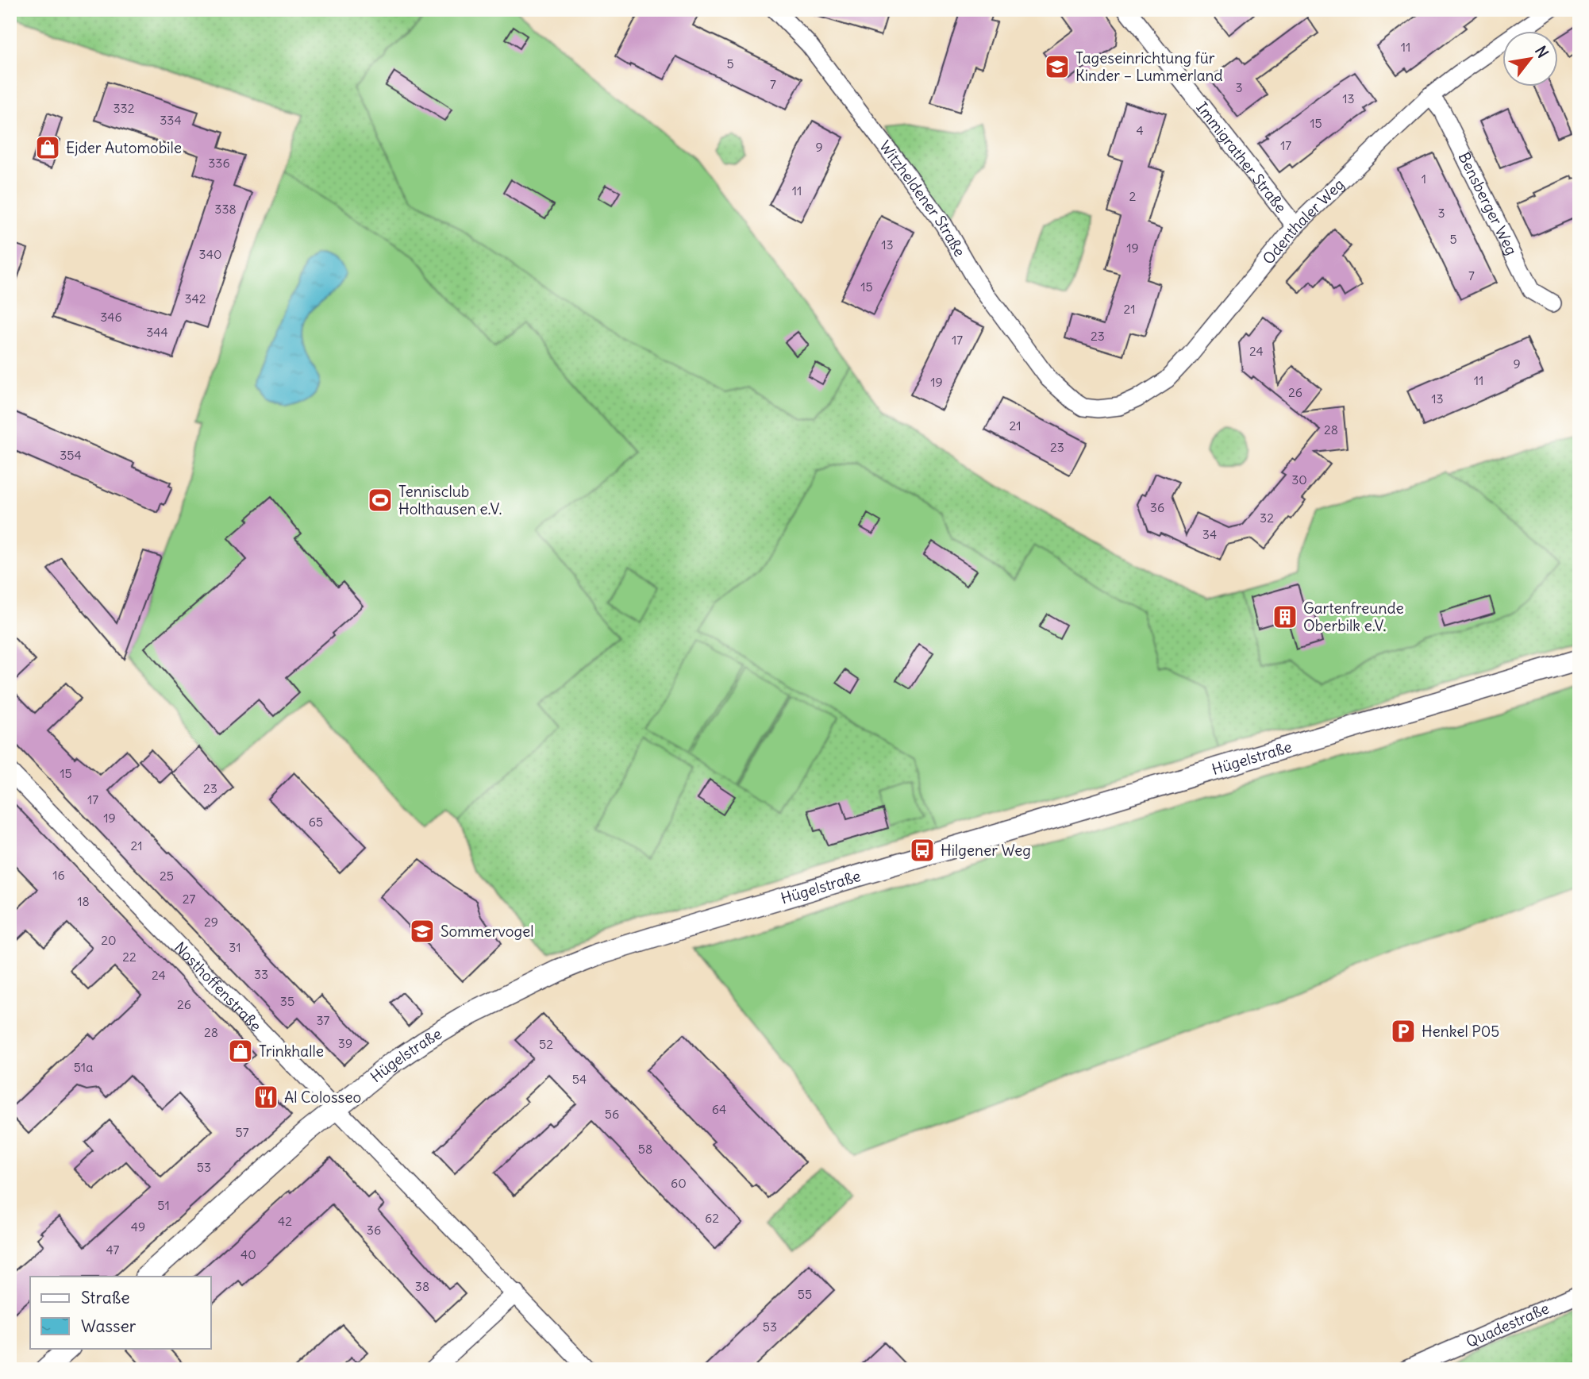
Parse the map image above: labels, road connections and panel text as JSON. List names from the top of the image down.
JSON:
{
  "streets": {
    "street": [
      "Immigrather Straße",
      "Witzheldener Straße",
      "Bensberger Weg",
      "Odenthaler Weg",
      "Hügelstraße",
      "Nosthoffenstraße",
      "Quadestraße"
    ]
  },
  "crossings": [
    ["Immigrather Straße", "Odenthaler Weg"],
    ["Witzheldener Straße", "Odenthaler Weg"],
    ["Bensberger Weg", "Odenthaler Weg"],
    ["Hügelstraße", "Nosthoffenstraße"]
  ],
  "places": {
    "school or university": ["Tageseinrichtung für Kinder – Lummerland", "Sommervogel"],
    "shop": ["Ejder Automobile", "Trinkhalle"],
    "sports": ["Tennisclub Holthausen e.V."],
    "building": ["Gartenfreunde Oberbilk e.V."],
    "bus stop": ["Hilgener Weg"],
    "parking": ["Henkel P05"],
    "restaurant": ["Al Colosseo"]
  },
  "house_numbers": [
    "11",
    "5",
    "7",
    "3",
    "13",
    "332",
    "334",
    "15",
    "4",
    "17",
    "9",
    "336",
    "1",
    "11",
    "2",
    "338",
    "3",
    "5",
    "13",
    "19",
    "340",
    "7",
    "15",
    "342",
    "21",
    "346",
    "344",
    "23",
    "17",
    "24",
    "9",
    "11",
    "19",
    "26",
    "13",
    "21",
    "28",
    "23",
    "354",
    "30",
    "36",
    "32",
    "34",
    "15",
    "23",
    "17",
    "19",
    "65",
    "21",
    "16",
    "25",
    "27",
    "18",
    "29",
    "20",
    "31",
    "22",
    "33",
    "24",
    "35",
    "26",
    "37",
    "28",
    "39",
    "52",
    "51a",
    "54",
    "64",
    "56",
    "57",
    "58",
    "53",
    "60",
    "51",
    "62",
    "42",
    "49",
    "36",
    "47",
    "40",
    "38",
    "55",
    "53"
  ],
  "legend": ["Straße", "Wasser"],
  "north": "top right"
}
